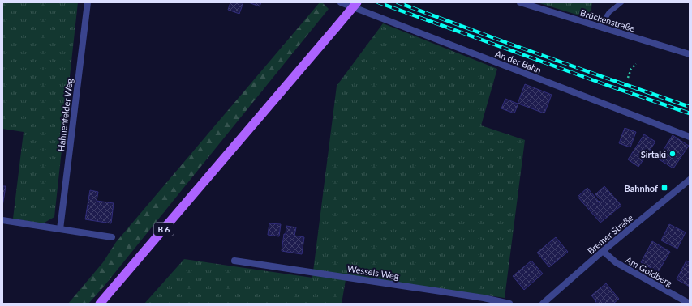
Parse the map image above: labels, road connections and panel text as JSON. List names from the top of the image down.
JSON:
{
  "streets": {
    "main road": ["B 6"],
    "street": [
      "Brückenstraße",
      "An der Bahn",
      "Hahnenfelder Weg",
      "Bremer Straße",
      "Am Goldberg",
      "Wessels Weg"
    ]
  },
  "crossings": [
    ["Bremer Straße", "Am Goldberg"]
  ],
  "places": {
    "other": ["Sirtaki"],
    "transit": ["Bahnhof"]
  }
}
